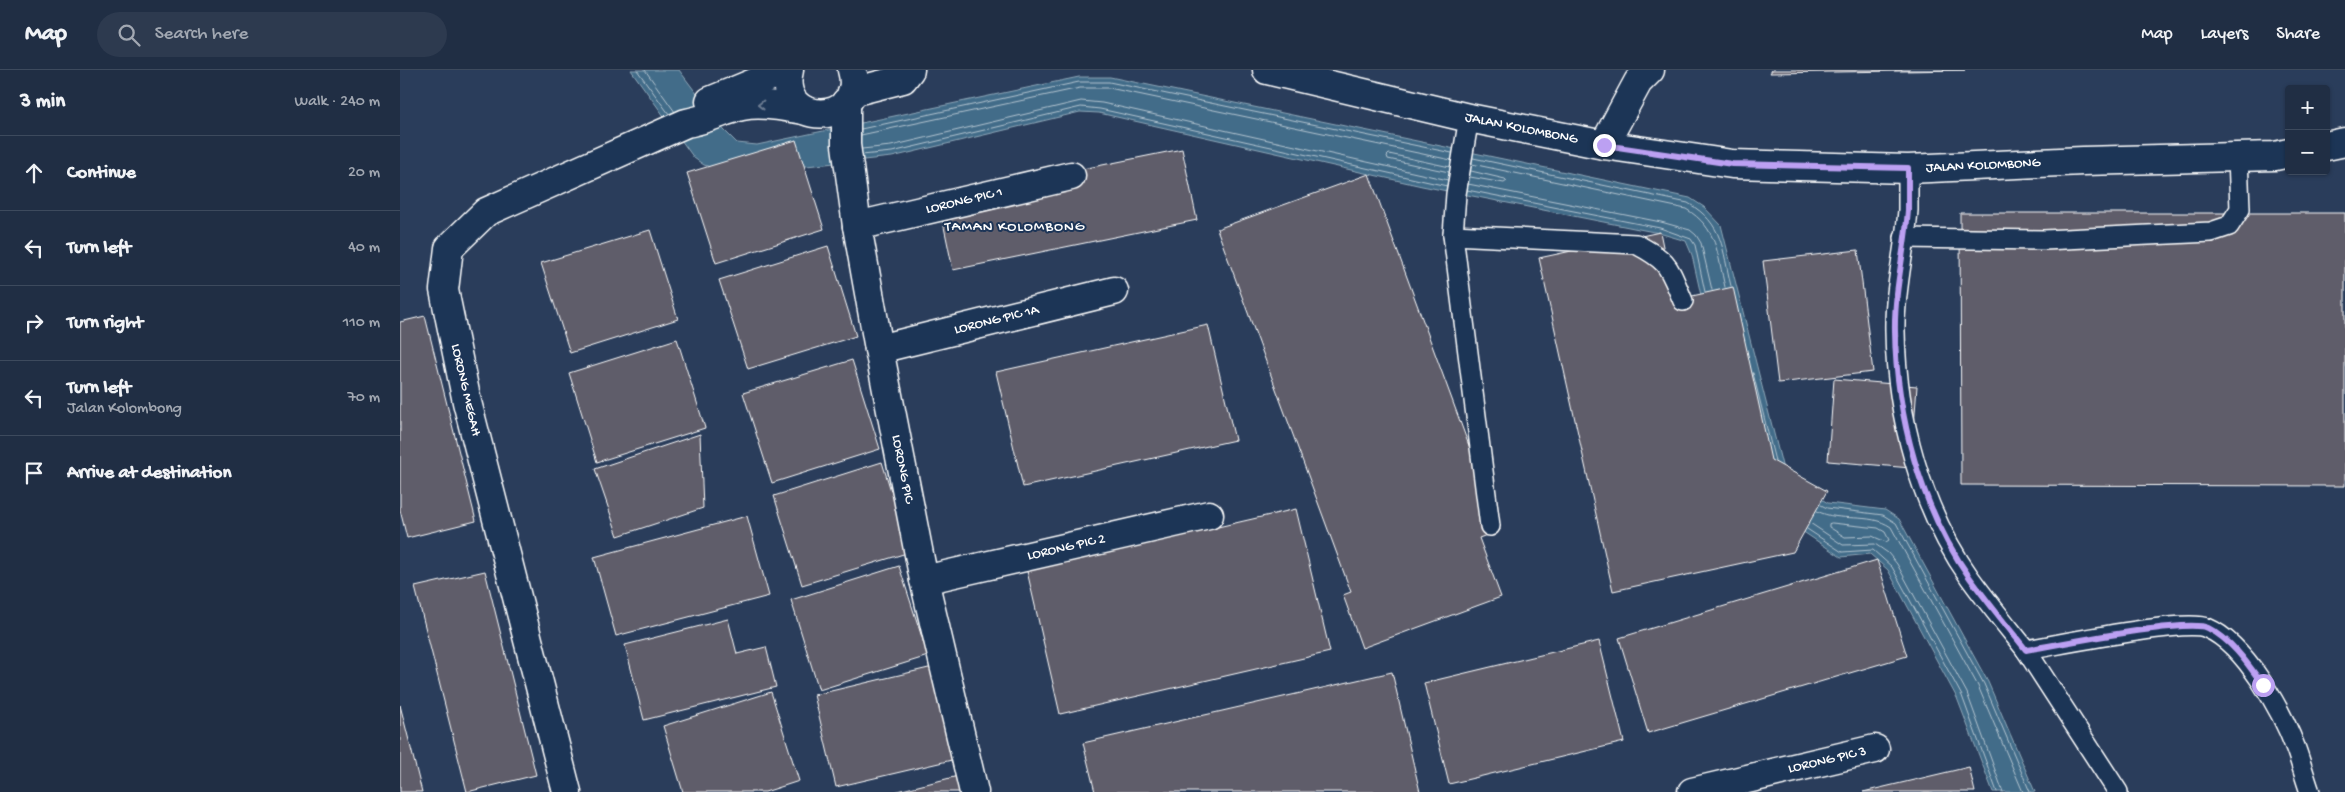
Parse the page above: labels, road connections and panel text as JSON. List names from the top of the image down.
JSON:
{
  "streets": {
    "street": [
      "JALAN KOLOMBONG",
      "LORONG PIC 1",
      "LORONG PIC 1A",
      "LORONG MEGAH",
      "LORONG PIC",
      "LORONG PIC 2",
      "LORONG PIC 3"
    ]
  },
  "crossings": [
    ["LORONG PIC 1", "LORONG PIC"],
    ["LORONG PIC 1A", "LORONG PIC"],
    ["LORONG PIC", "LORONG PIC 2"]
  ],
  "districts": ["TAMAN KOLOMBONG"],
  "page": {
    "header": "Map",
    "search": "Search here",
    "nav": ["Map", "Layers", "Share"],
    "heading": ["3 min", "Walk · 240 m"],
    "map_buttons": ["+", "−"],
    "list": [
      ["Continue", "20 m"],
      ["Turn left", "40 m"],
      ["Turn right", "110 m"],
      ["Turn left", "Jalan Kolombong", "70 m"],
      "Arrive at destination"
    ]
  }
}
